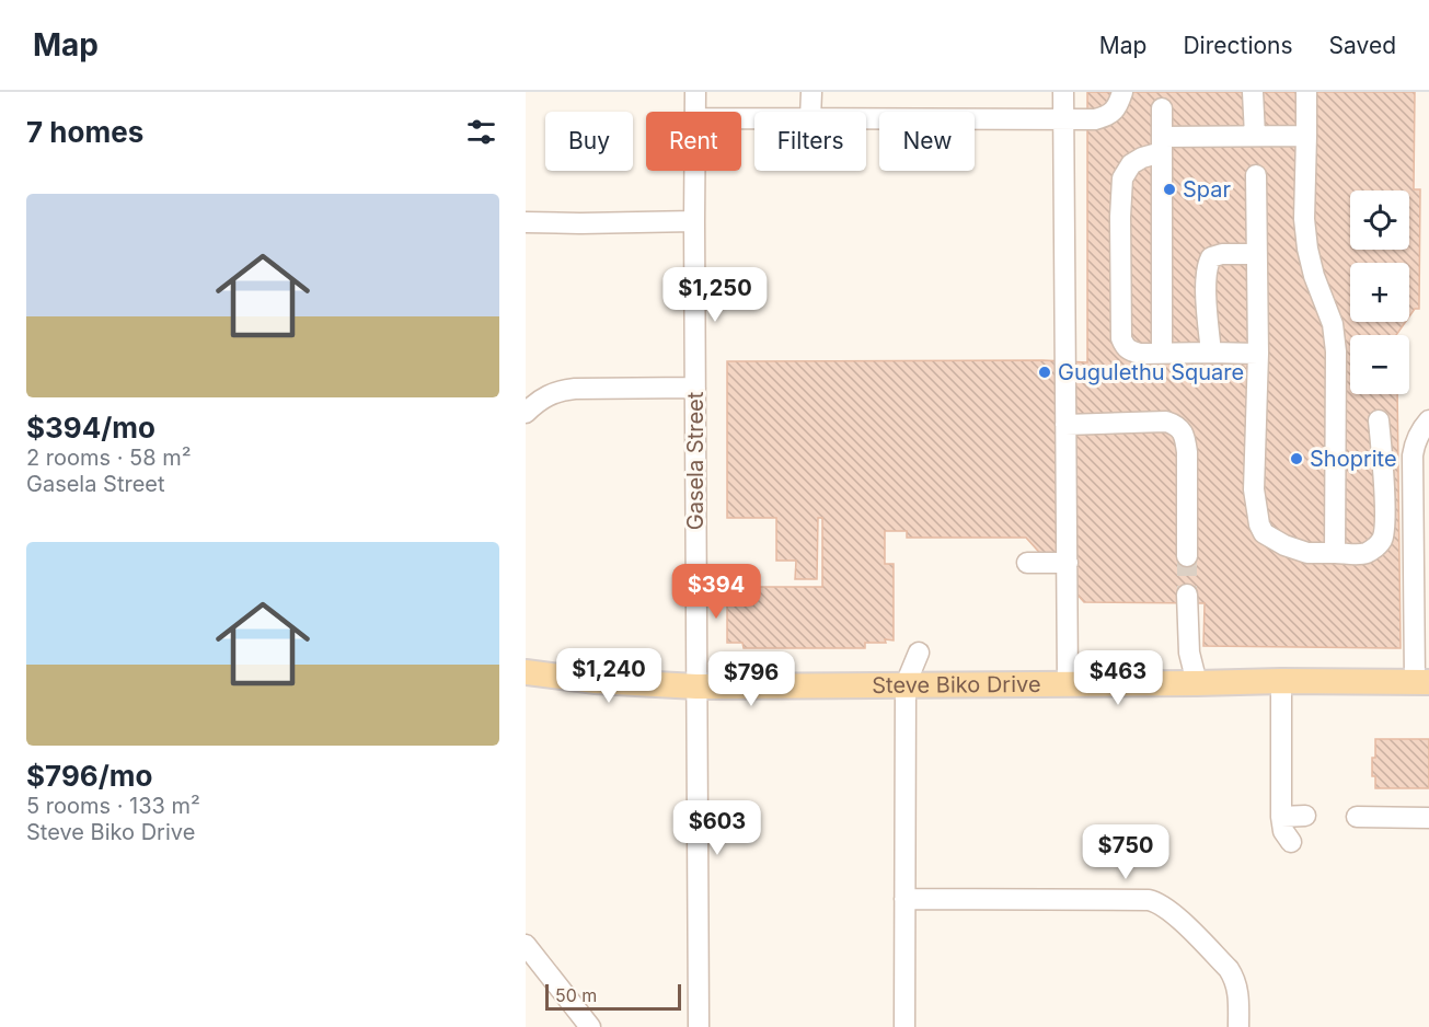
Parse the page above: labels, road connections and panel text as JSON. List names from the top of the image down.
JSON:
{
  "streets": {
    "main road": ["Steve Biko Drive"],
    "street": ["Gasela Street"]
  },
  "crossings": [
    ["Gasela Street", "Steve Biko Drive"]
  ],
  "places": ["Spar", "Gugulethu Square", "Shoprite"],
  "scale_bar": "50 m",
  "page": {
    "header": "Map",
    "nav": ["Map", "Directions", "Saved"],
    "heading": "7 homes",
    "chip": [
      "Buy",
      "Rent",
      "Filters",
      "New"
    ],
    "list": [
      {
        "name": "$394/mo",
        "note": "2 rooms · 58 m² · Gasela Street"
      },
      {
        "name": "$796/mo",
        "note": "5 rooms · 133 m² · Steve Biko Drive"
      }
    ],
    "map_buttons": ["+", "−"],
    "price": [
      "$1,250",
      "$394",
      "$1,240",
      "$463",
      "$796",
      "$603",
      "$750"
    ],
    "scale": "50 m"
  }
}
